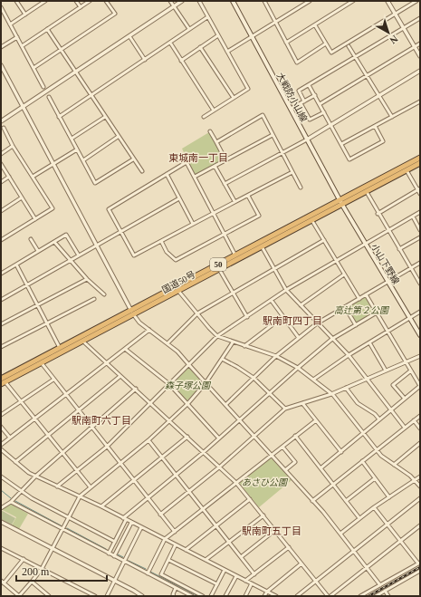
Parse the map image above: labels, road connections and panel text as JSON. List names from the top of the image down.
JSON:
{
  "streets": {
    "highway": ["50", "国道50号"],
    "main road": ["大戦防小山線", "小山下野線"]
  },
  "crossings": [
    ["大戦防小山線", "小山下野線"],
    ["大戦防小山線", "国道50号"],
    ["小山下野線", "国道50号"]
  ],
  "districts": [
    "東城南一丁目",
    "駅南町四丁目",
    "駅南町六丁目",
    "駅南町五丁目"
  ],
  "parks": ["高辻第２公園", "森子塚公園", "あさひ公園"],
  "scale_bar": "200 m",
  "north": "bottom right"
}
